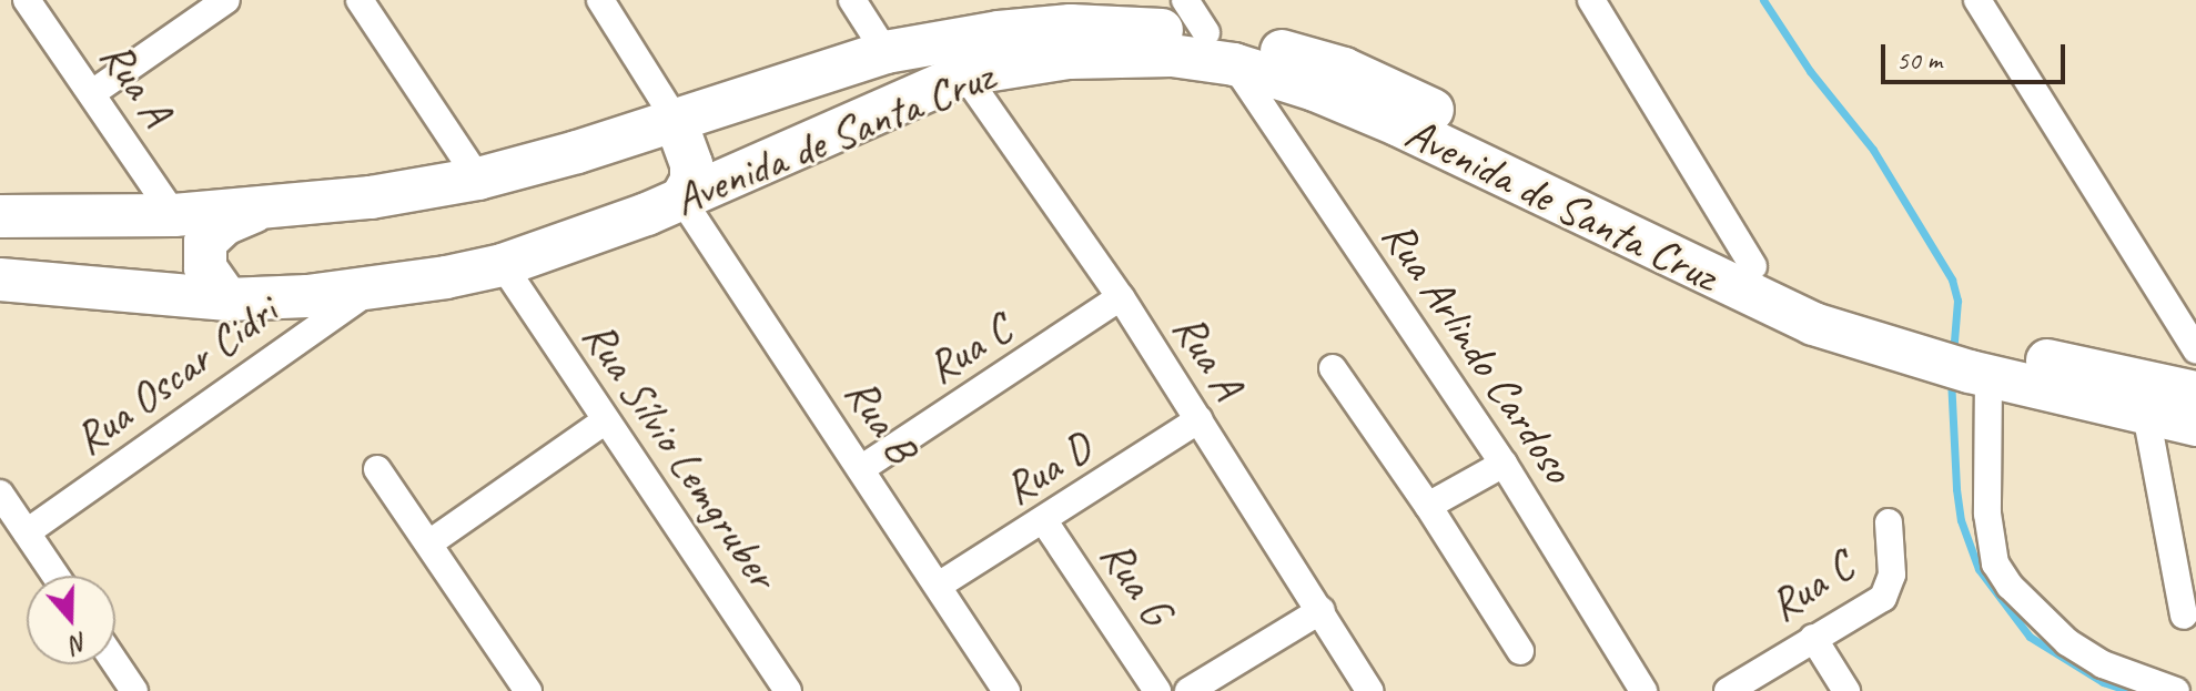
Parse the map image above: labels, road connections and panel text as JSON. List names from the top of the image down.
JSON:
{
  "streets": {
    "main road": ["Avenida de Santa Cruz"],
    "street": [
      "Rua A",
      "Rua C",
      "Rua Arlindo Cardoso",
      "Rua Oscar Cidri",
      "Rua B",
      "Rua Sílvio Lemgruber",
      "Rua D",
      "Rua G"
    ]
  },
  "crossings": [
    ["Rua A", "Avenida de Santa Cruz"],
    ["Rua A", "Rua C"],
    ["Rua A", "Rua D"],
    ["Avenida de Santa Cruz", "Rua Arlindo Cardoso"],
    ["Avenida de Santa Cruz", "Rua Oscar Cidri"],
    ["Avenida de Santa Cruz", "Rua B"],
    ["Avenida de Santa Cruz", "Rua Sílvio Lemgruber"],
    ["Rua C", "Rua B"],
    ["Rua B", "Rua D"],
    ["Rua D", "Rua G"]
  ],
  "scale_bar": "50 m",
  "north": "bottom"
}
